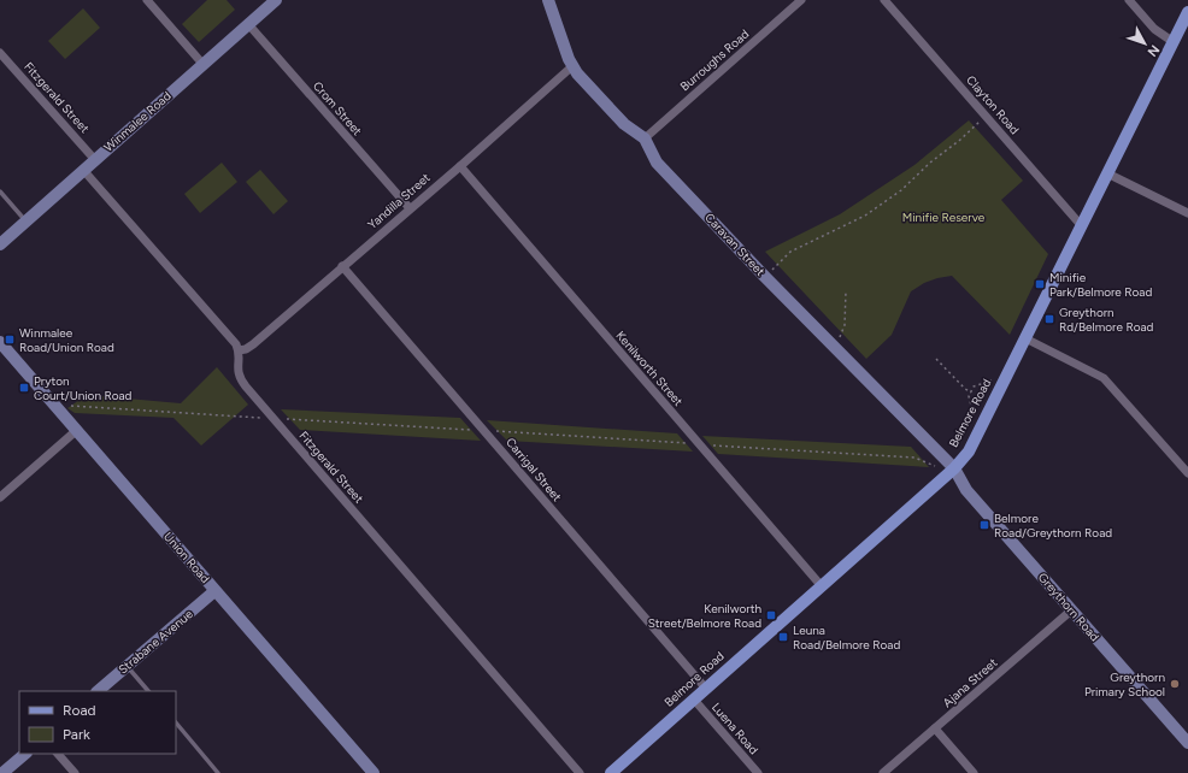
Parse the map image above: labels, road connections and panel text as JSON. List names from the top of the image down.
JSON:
{
  "streets": {
    "main road": ["Belmore Road"],
    "street": [
      "Burroughs Road",
      "Fitzgerald Street",
      "Clayton Road",
      "Crom Street",
      "Winmalee Road",
      "Yandilla Street",
      "Caravan Street",
      "Kenilworth Street",
      "Carrigal Street",
      "Union Road",
      "Greythorn Road",
      "Strabane Avenue",
      "Ajana Street",
      "Luena Road"
    ]
  },
  "crossings": [
    ["Burroughs Road", "Caravan Street"],
    ["Fitzgerald Street", "Winmalee Road"],
    ["Fitzgerald Street", "Yandilla Street"],
    ["Clayton Road", "Belmore Road"],
    ["Crom Street", "Winmalee Road"],
    ["Crom Street", "Yandilla Street"],
    ["Yandilla Street", "Caravan Street"],
    ["Yandilla Street", "Kenilworth Street"],
    ["Yandilla Street", "Carrigal Street"],
    ["Caravan Street", "Belmore Road"],
    ["Caravan Street", "Greythorn Road"],
    ["Kenilworth Street", "Belmore Road"],
    ["Belmore Road", "Carrigal Street"],
    ["Belmore Road", "Greythorn Road"],
    ["Belmore Road", "Luena Road"],
    ["Union Road", "Strabane Avenue"],
    ["Greythorn Road", "Ajana Street"]
  ],
  "parks": ["Minifie Reserve"],
  "places": {
    "transit": [
      "Minifie Park/Belmore Road",
      "Greythorn Rd/Belmore Road",
      "Winmalee Road/Union Road",
      "Pryton Court/Union Road",
      "Belmore Road/Greythorn Road",
      "Kenilworth Street/Belmore Road",
      "Leuna Road/Belmore Road"
    ],
    "other": ["Greythorn Primary School"]
  },
  "legend": ["Road", "Park"],
  "north": "bottom right"
}
